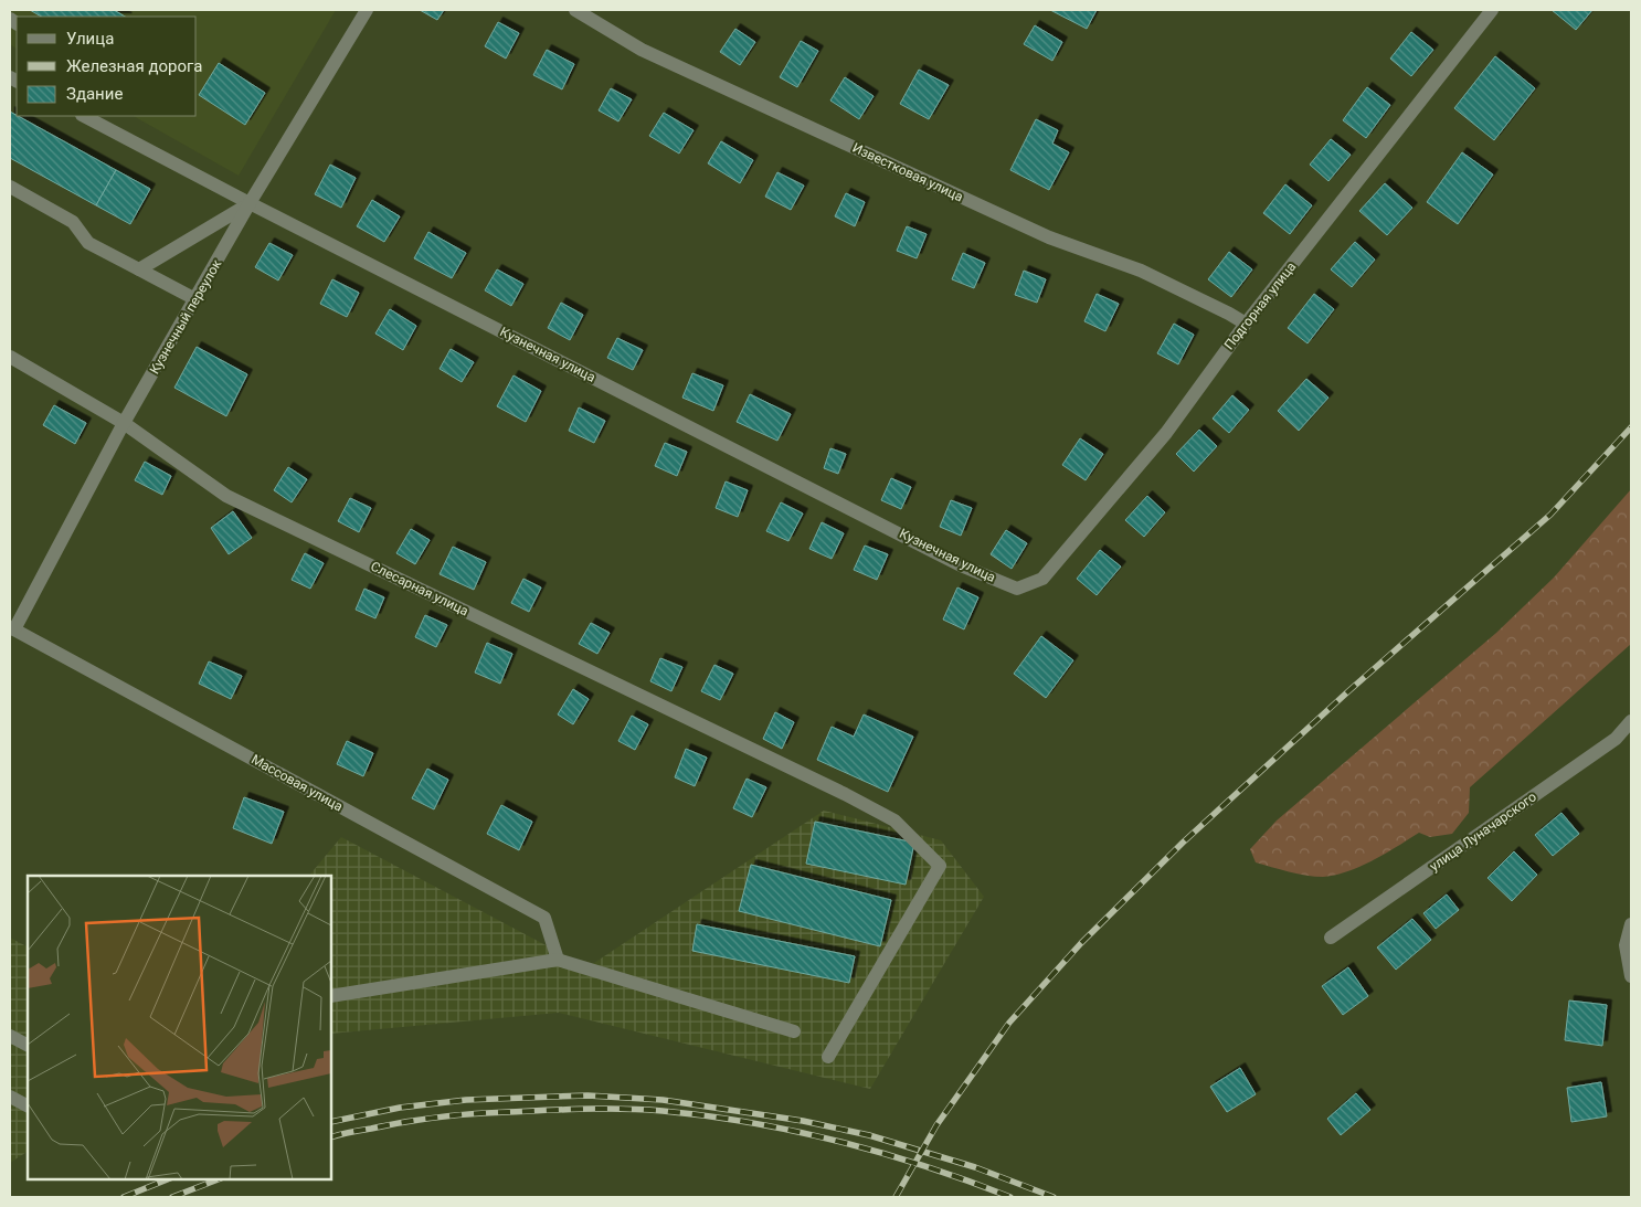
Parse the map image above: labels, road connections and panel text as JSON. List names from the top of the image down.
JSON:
{
  "streets": {
    "street": [
      "Известковая улица",
      "Подгорная улица",
      "Кузнечный переулок",
      "Кузнечная улица",
      "Слесарная улица",
      "Массовая улица",
      "улица Луначарского"
    ]
  },
  "crossings": [
    ["Известковая улица", "Подгорная улица"],
    ["Подгорная улица", "Кузнечная улица"],
    ["Кузнечный переулок", "Кузнечная улица"],
    ["Кузнечный переулок", "Слесарная улица"],
    ["Кузнечный переулок", "Массовая улица"]
  ],
  "legend": ["Улица", "Железная дорога", "Здание"]
}
